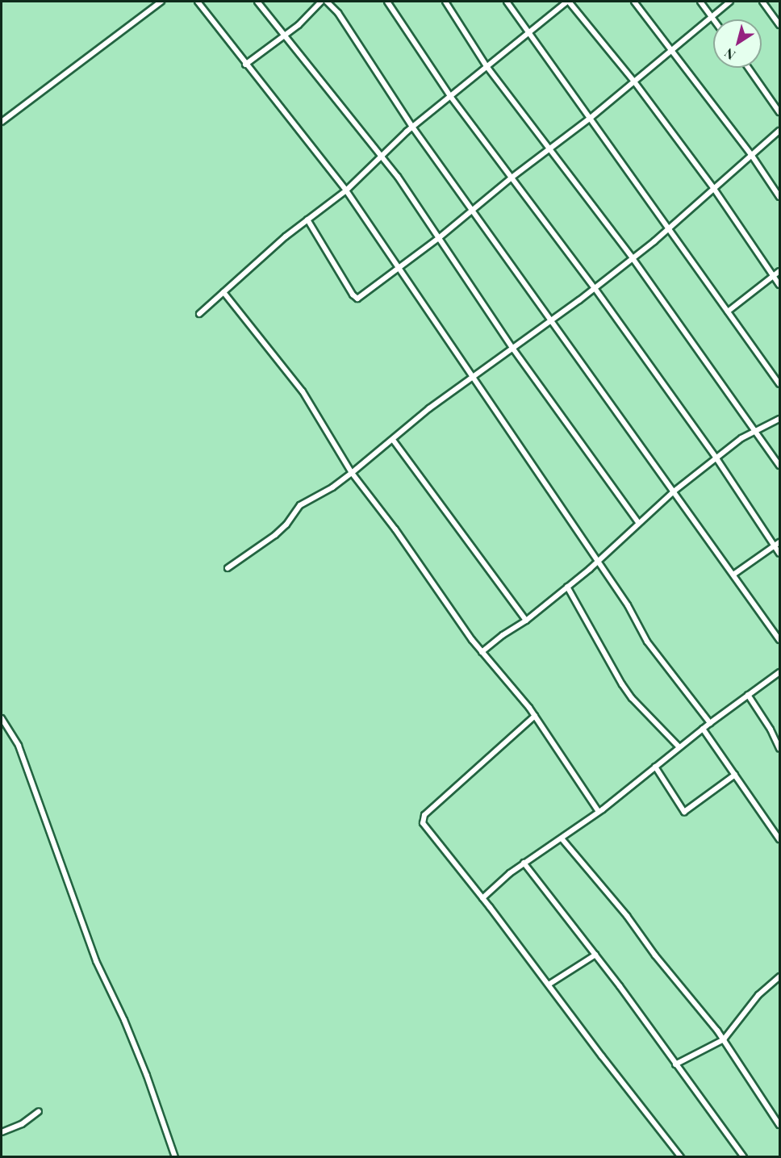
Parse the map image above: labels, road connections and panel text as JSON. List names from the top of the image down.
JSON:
{
  "north": "bottom left"
}
